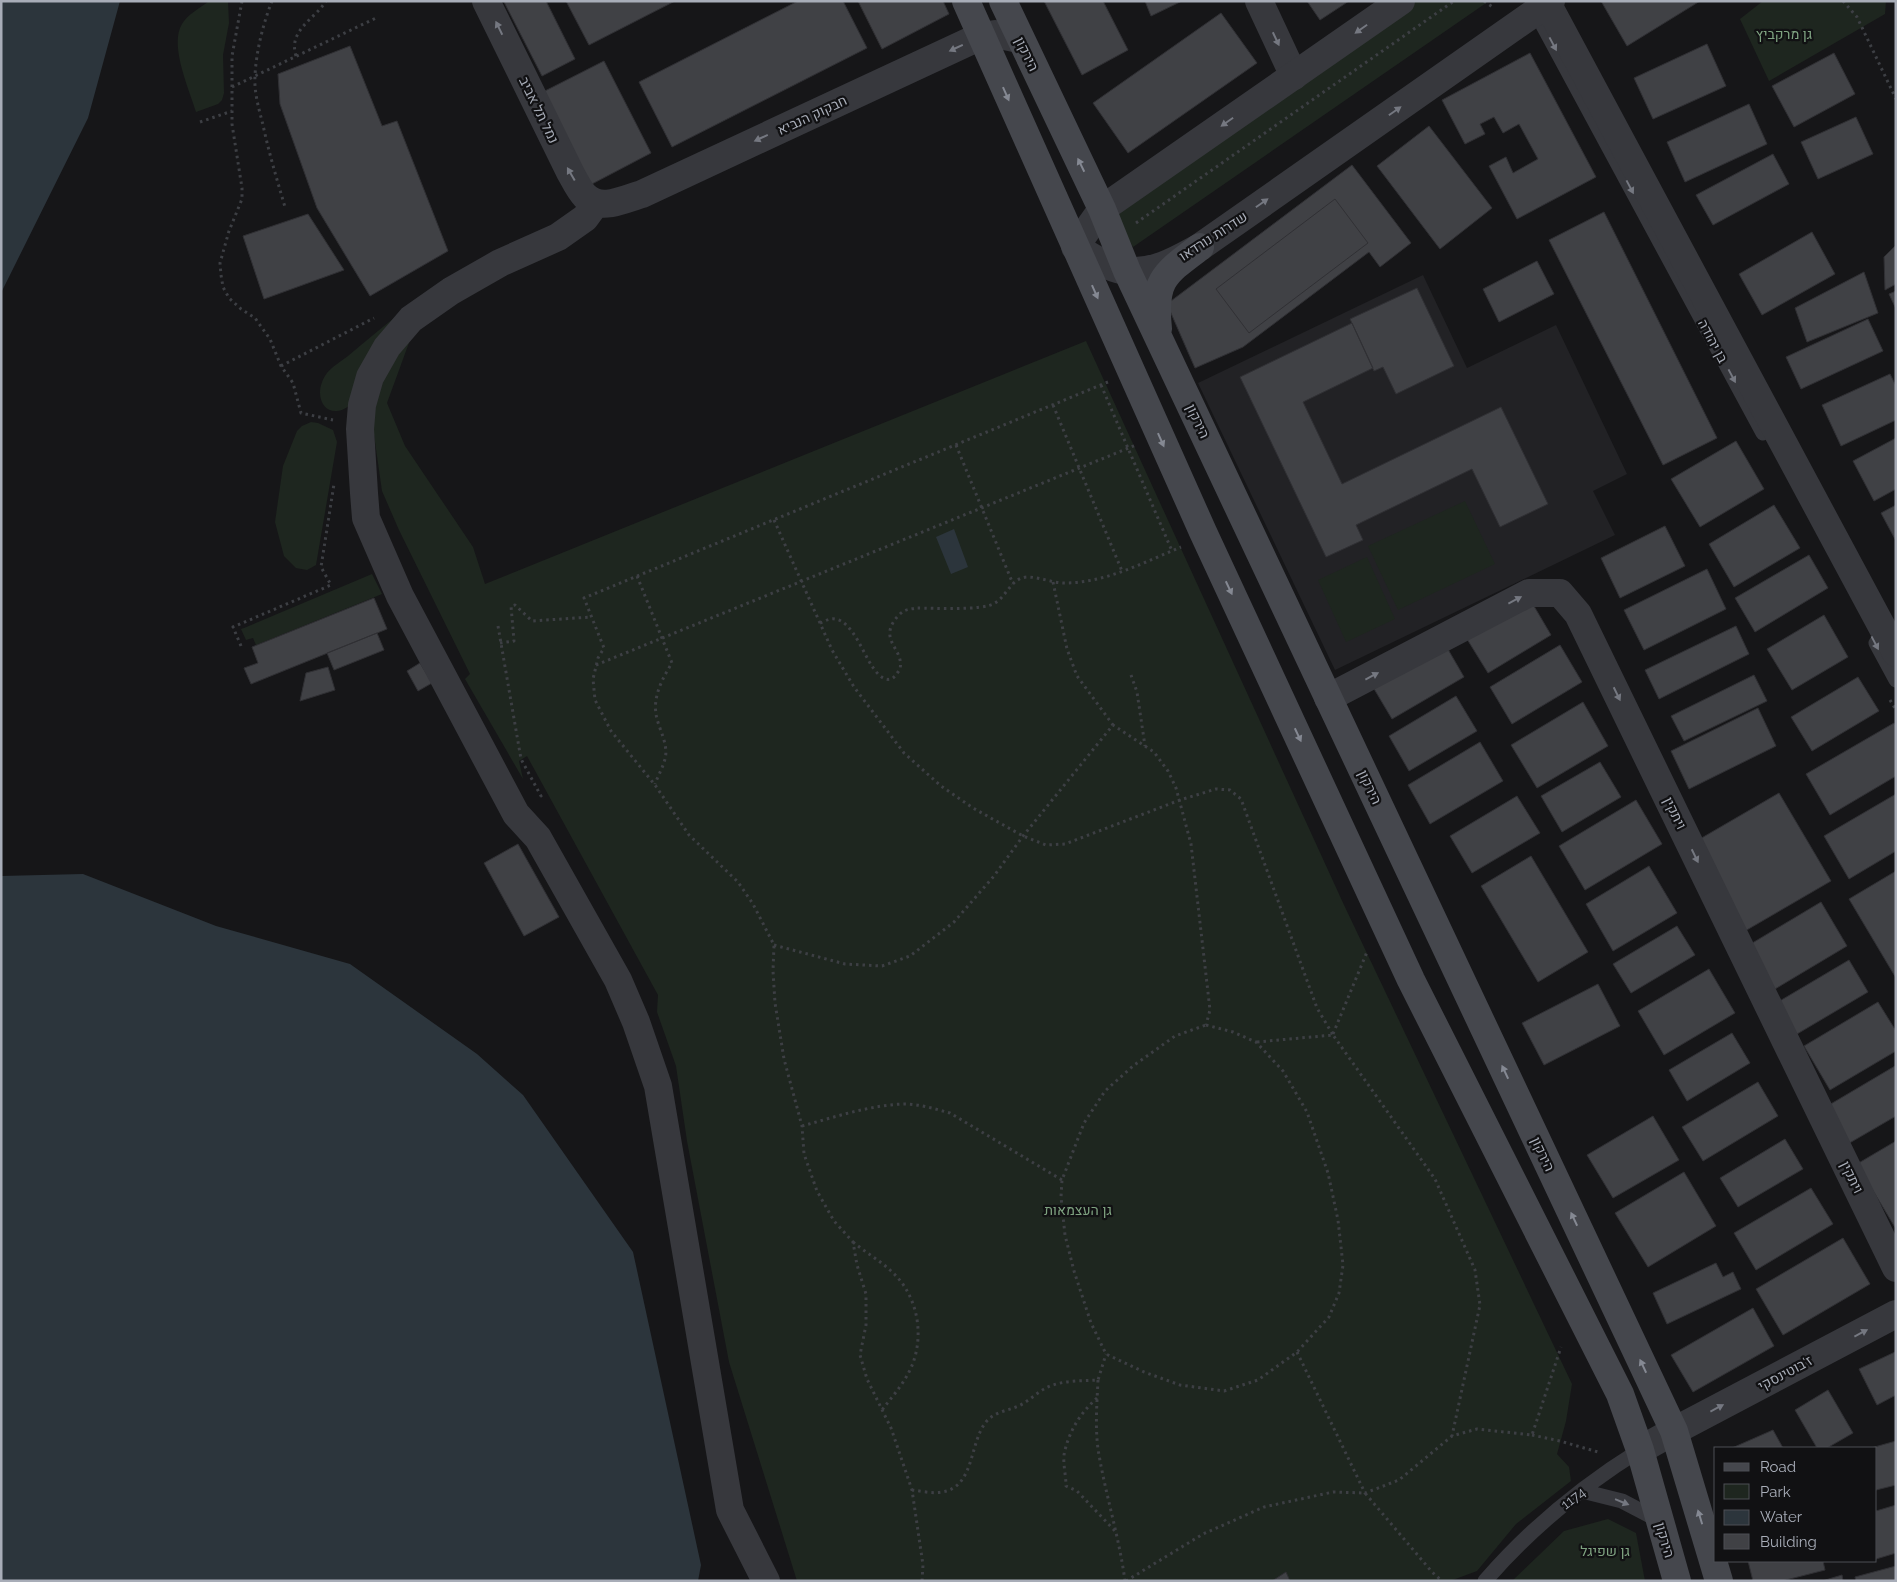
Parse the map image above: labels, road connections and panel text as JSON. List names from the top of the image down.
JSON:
{
  "streets": {
    "main road": ["הירקון"],
    "street": [
      "נמל תל אביב",
      "חבקוק הנביא",
      "שדרות נורדאו",
      "בן יהודה",
      "ויתקין",
      "ז'בוטינסקי",
      "1174"
    ]
  },
  "crossings": [
    ["הירקון", "חבקוק הנביא"],
    ["הירקון", "שדרות נורדאו"],
    ["הירקון", "ויתקין"],
    ["הירקון", "ז'בוטינסקי"],
    ["הירקון", "1174"],
    ["נמל תל אביב", "חבקוק הנביא"],
    ["שדרות נורדאו", "בן יהודה"],
    ["ז'בוטינסקי", "1174"]
  ],
  "one_way": ["נמל תל אביב", "חבקוק הנביא", "ז'בוטינסקי"],
  "parks": ["גן מרקביץ", "גן העצמאות", "גן שפיגל"],
  "legend": [
    "Road",
    "Park",
    "Water",
    "Building"
  ]
}
